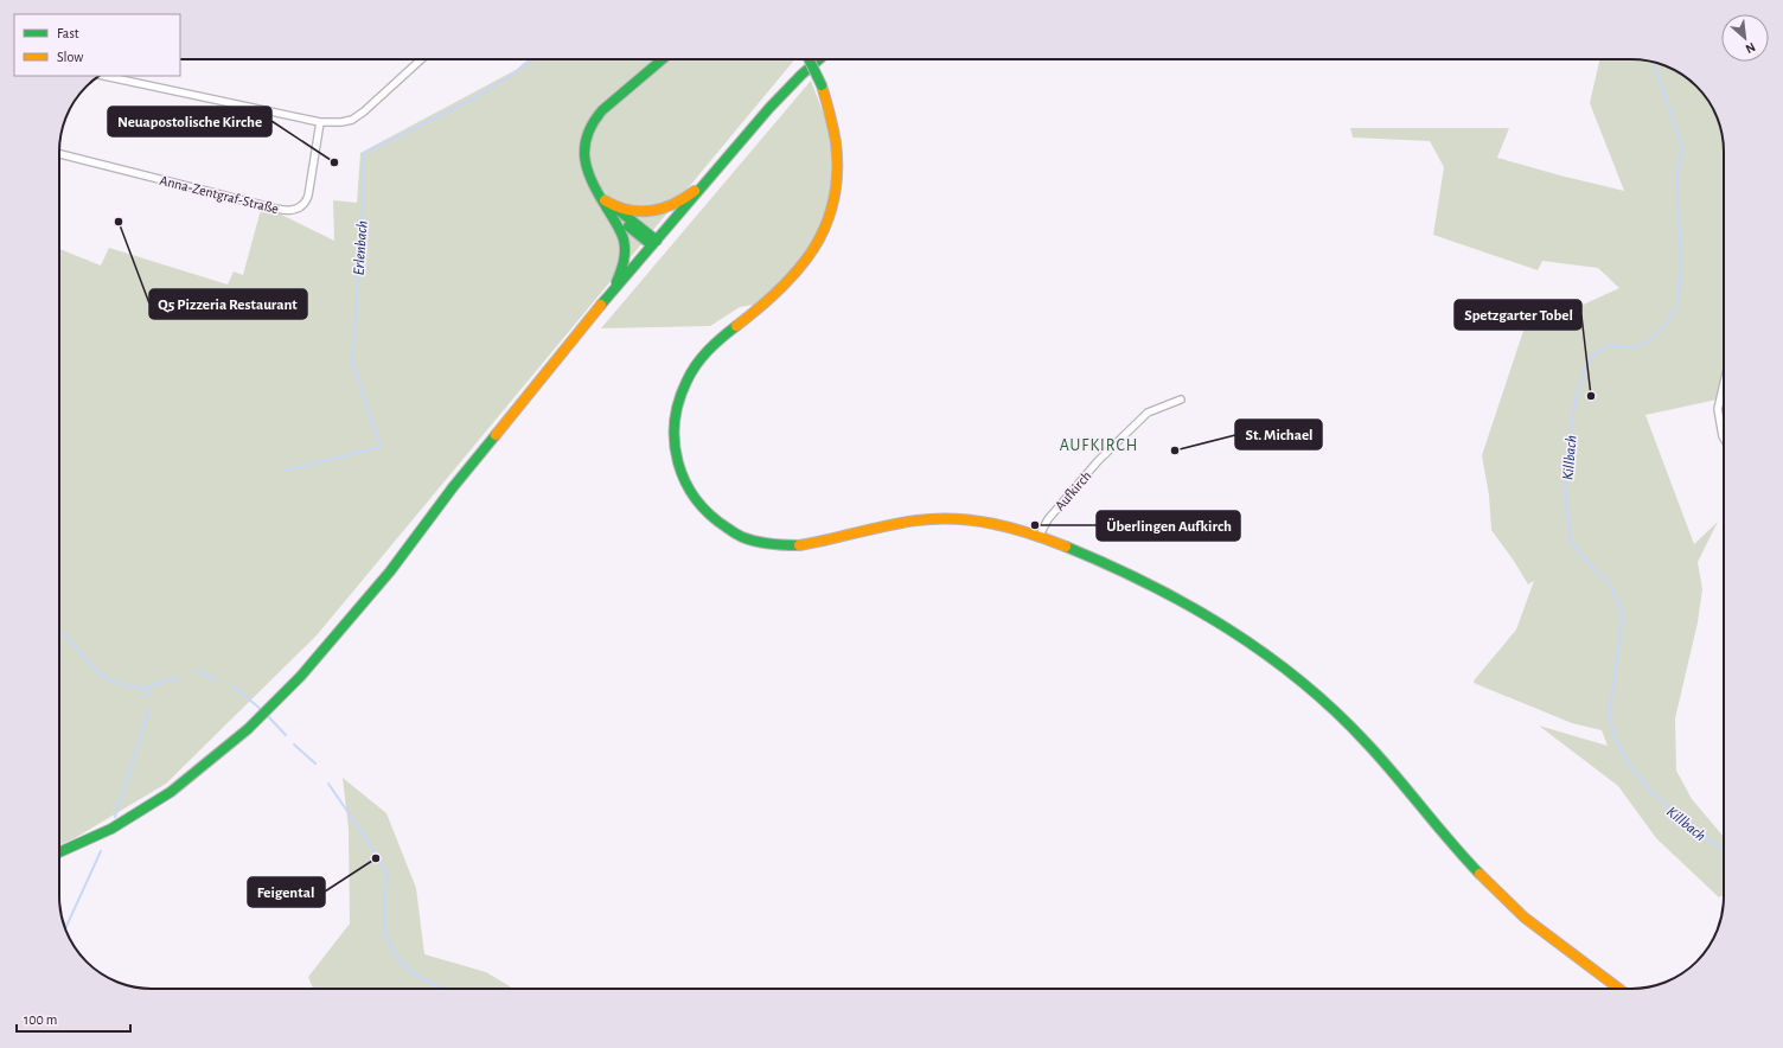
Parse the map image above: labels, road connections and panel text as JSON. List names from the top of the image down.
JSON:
{
  "streets": {
    "street": ["Anna-Zentgraf-Straße", "Aufkirch"]
  },
  "districts": ["AUFKIRCH"],
  "water": ["Erlenbach", "Killbach"],
  "places": [
    "Neuapostolische Kirche",
    "Q5 Pizzeria Restaurant",
    "Spetzgarter Tobel",
    "St. Michael",
    "Überlingen Aufkirch",
    "Feigental"
  ],
  "legend": ["Fast", "Slow"],
  "scale_bar": "100 m",
  "north": "bottom right"
}
